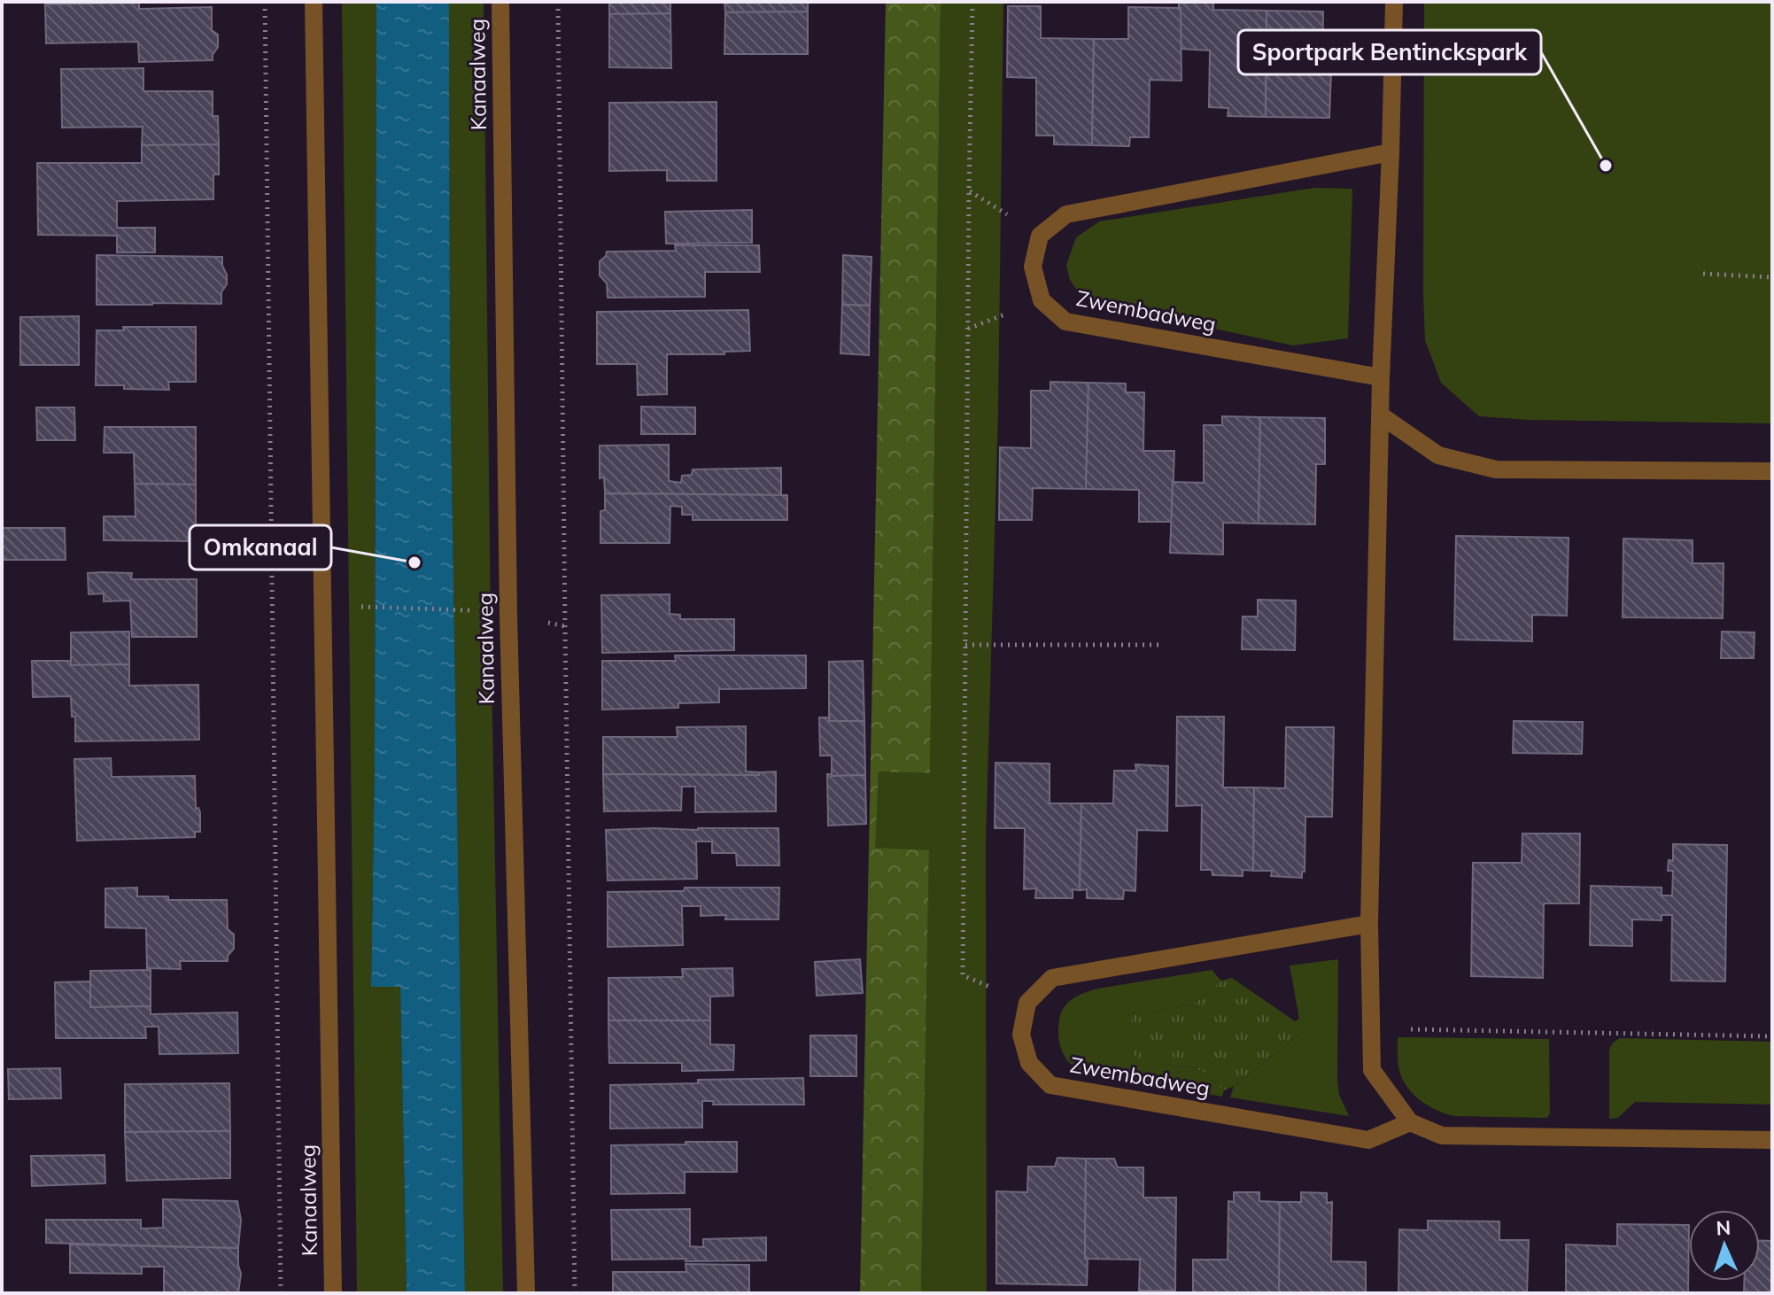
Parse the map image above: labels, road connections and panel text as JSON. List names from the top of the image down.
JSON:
{
  "streets": {
    "street": ["Kanaalweg", "Zwembadweg"]
  },
  "places": ["Sportpark Bentinckspark", "Omkanaal"],
  "north": "top"
}
